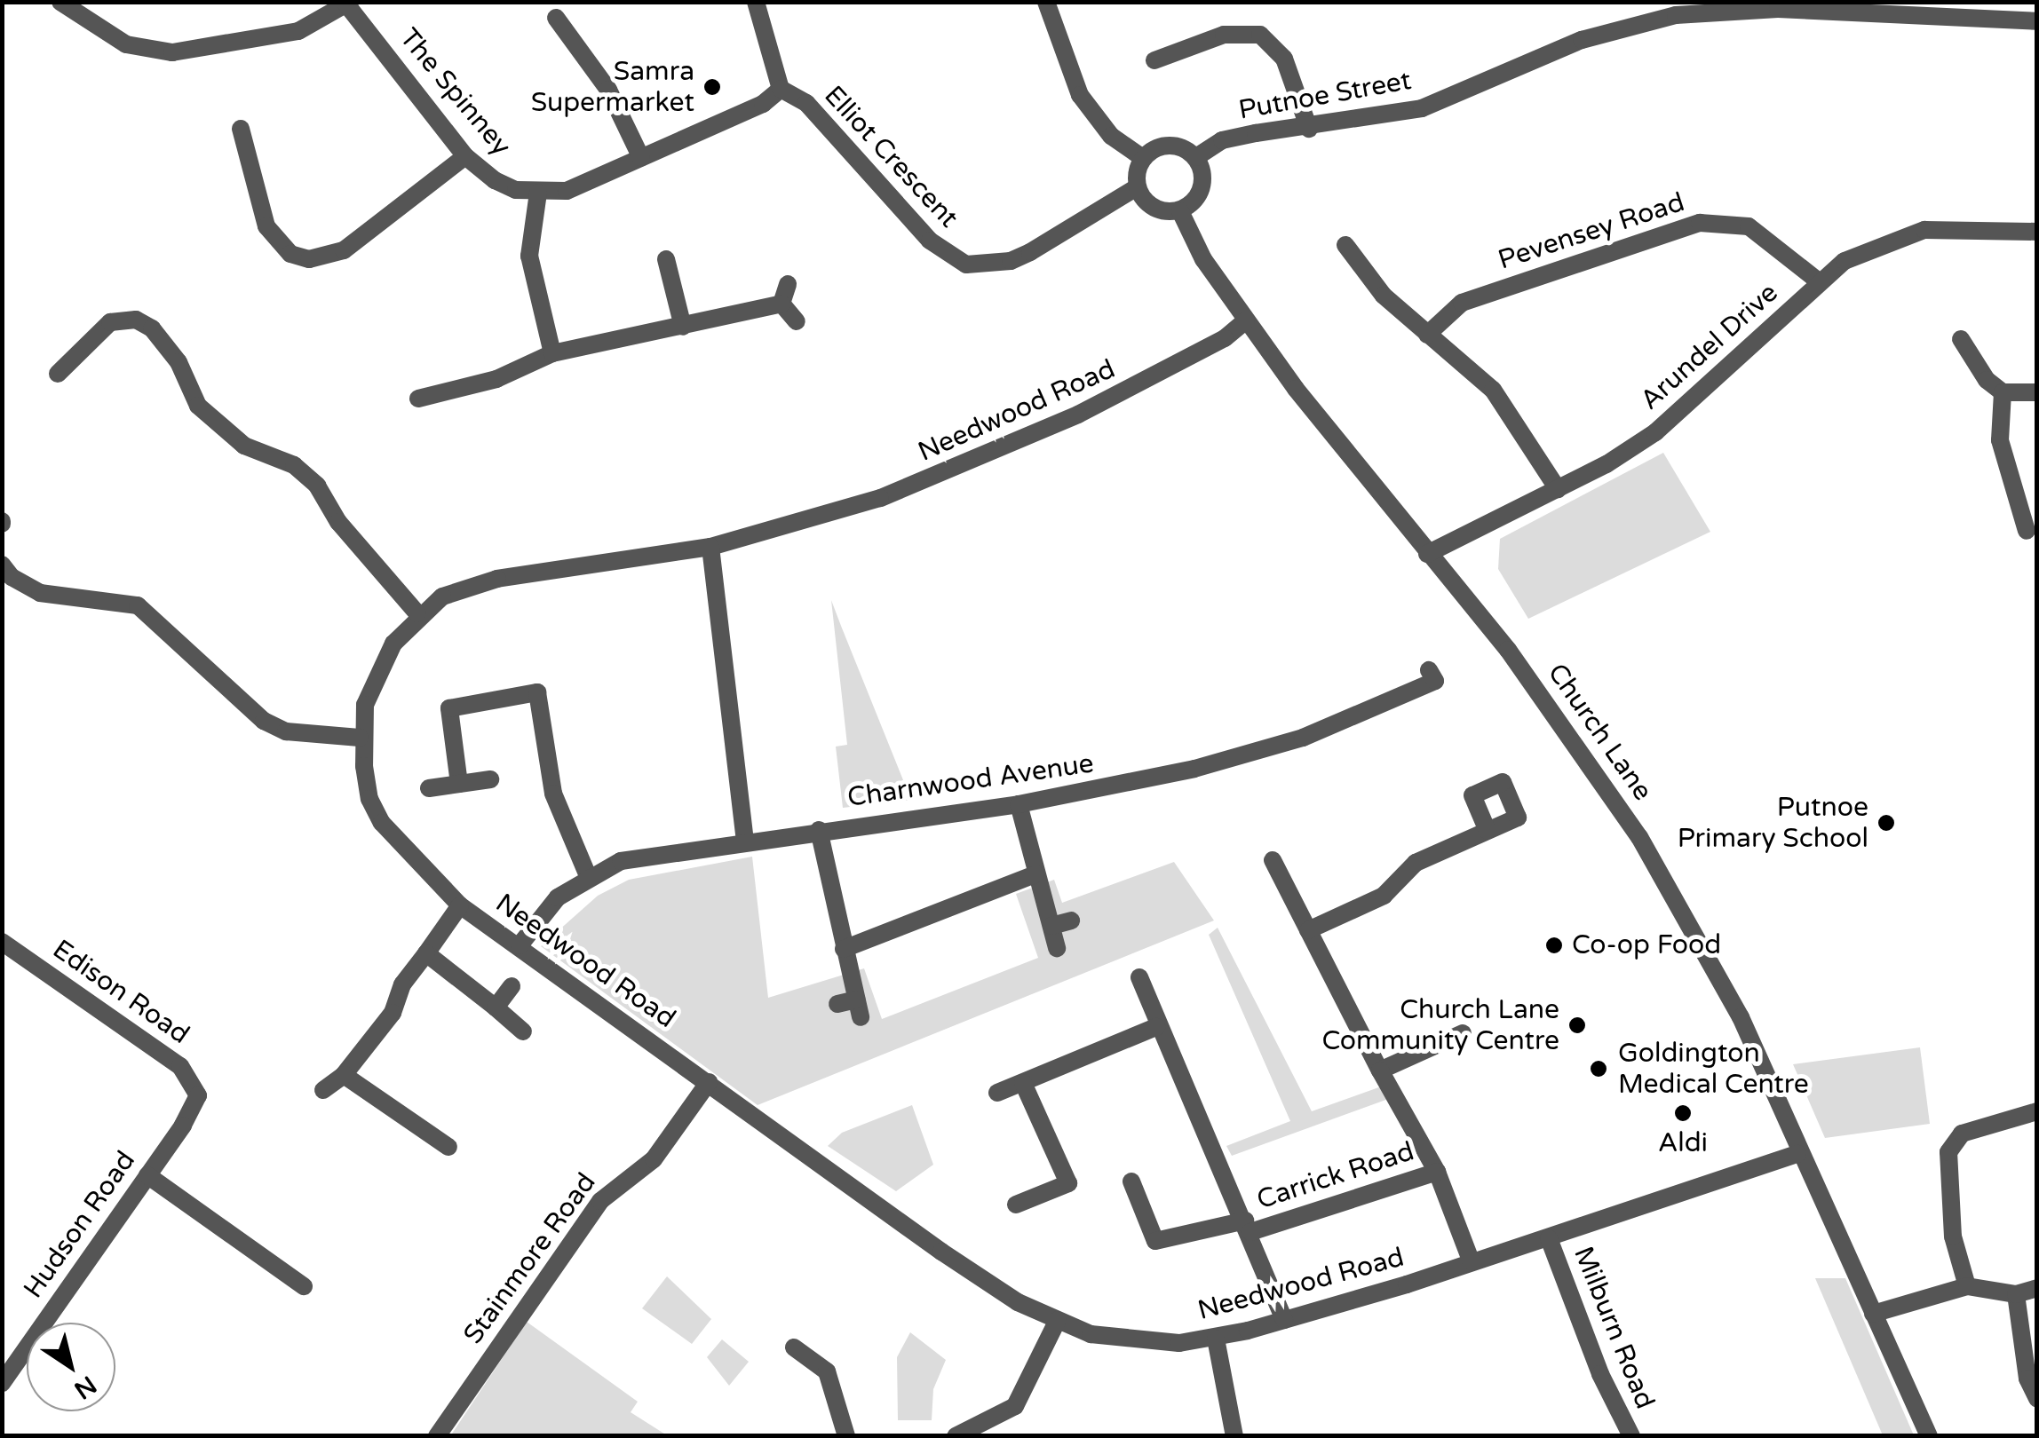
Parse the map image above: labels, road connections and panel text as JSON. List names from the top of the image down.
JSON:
{
  "streets": {
    "street": [
      "The Spinney",
      "Putnoe Street",
      "Elliot Crescent",
      "Pevensey Road",
      "Arundel Drive",
      "Needwood Road",
      "Church Lane",
      "Charnwood Avenue",
      "Edison Road",
      "Carrick Road",
      "Hudson Road",
      "Stainmore Road",
      "Milburn Road"
    ]
  },
  "crossings": [
    ["The Spinney", "Elliot Crescent"],
    ["Putnoe Street", "Elliot Crescent"],
    ["Putnoe Street", "Church Lane"],
    ["Elliot Crescent", "Church Lane"],
    ["Pevensey Road", "Arundel Drive"],
    ["Arundel Drive", "Church Lane"],
    ["Needwood Road", "Church Lane"],
    ["Needwood Road", "Charnwood Avenue"],
    ["Needwood Road", "Carrick Road"],
    ["Needwood Road", "Stainmore Road"],
    ["Needwood Road", "Milburn Road"],
    ["Edison Road", "Hudson Road"]
  ],
  "places": [
    "Samra Supermarket",
    "Putnoe Primary School",
    "Co-op Food",
    "Church Lane Community Centre",
    "Goldington Medical Centre",
    "Aldi"
  ],
  "north": "bottom right"
}
